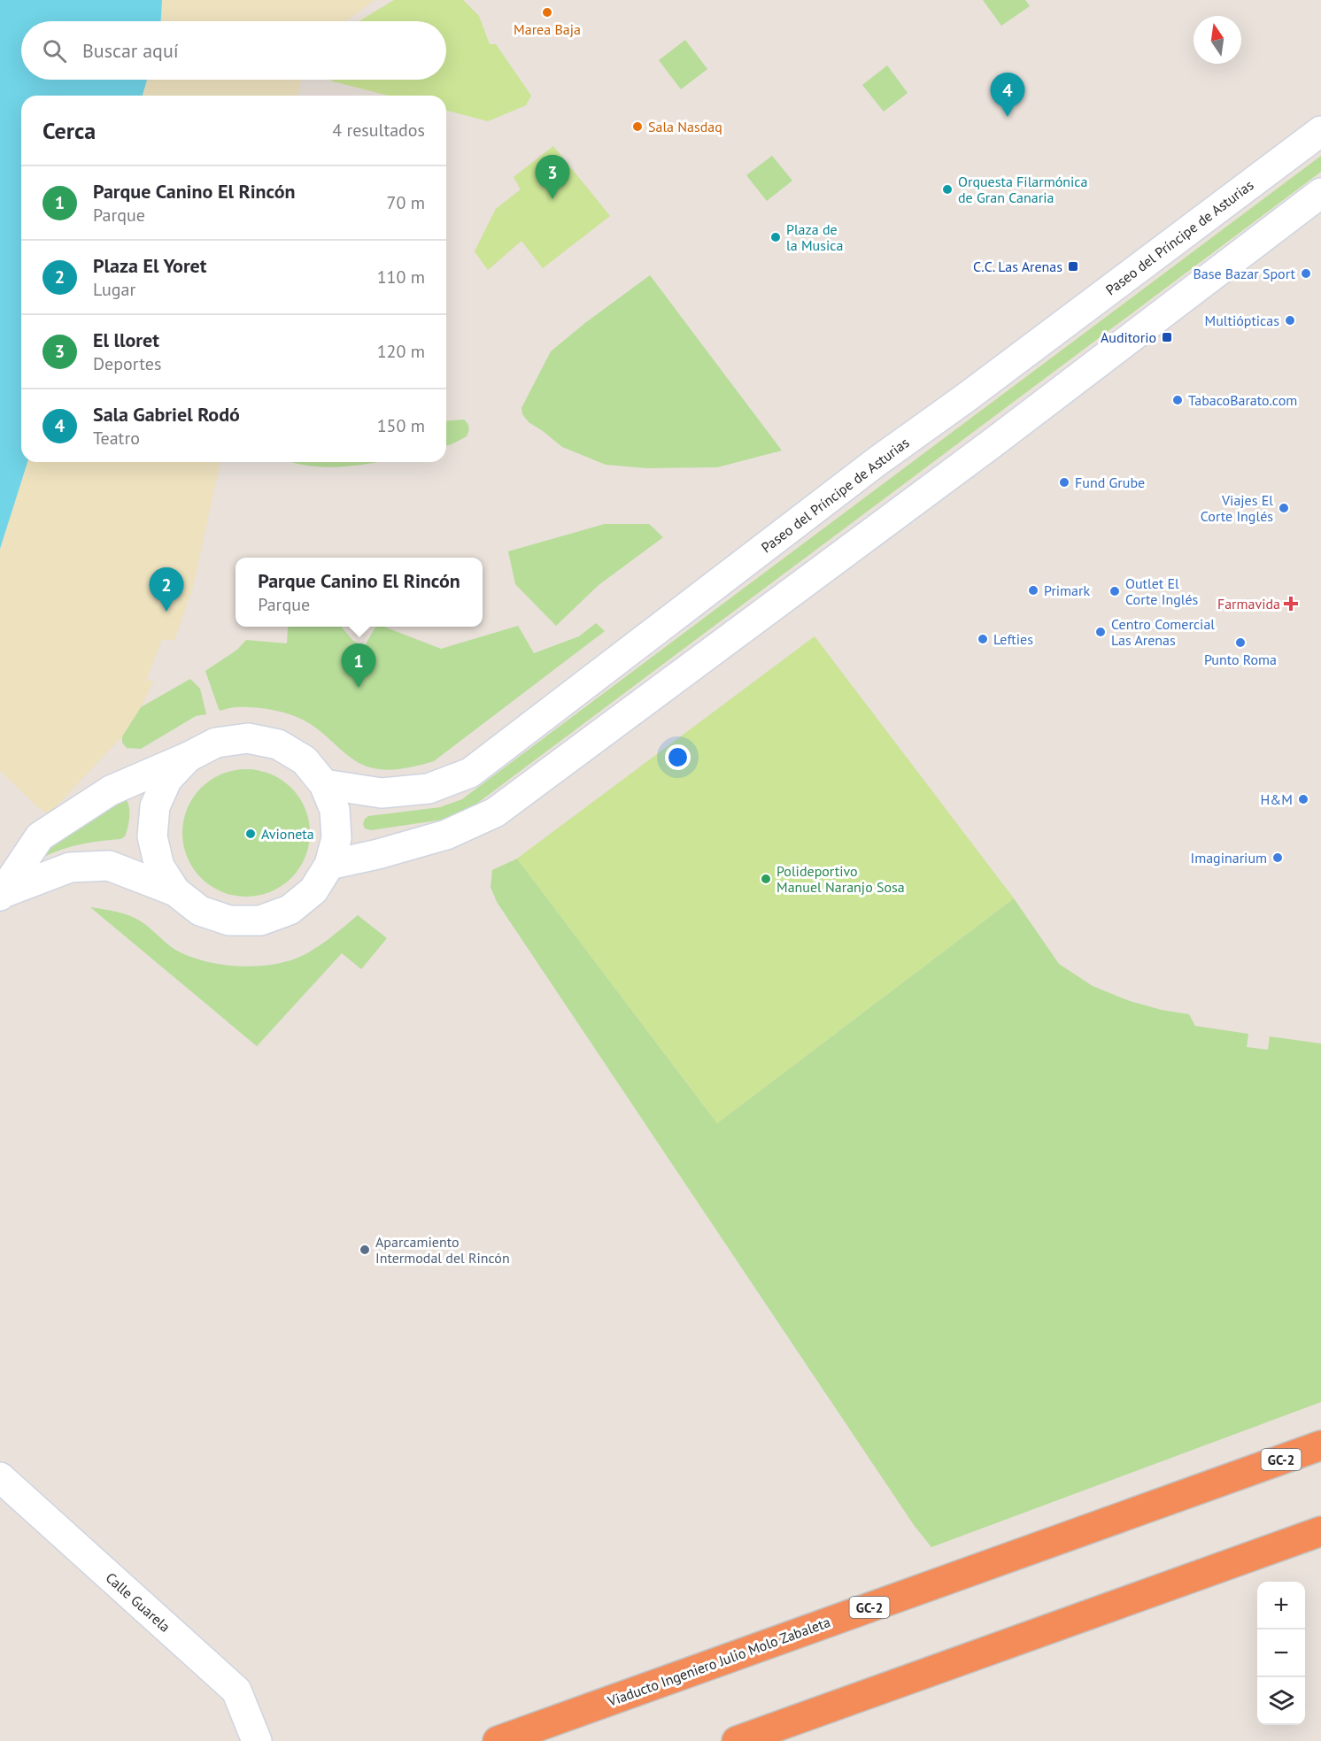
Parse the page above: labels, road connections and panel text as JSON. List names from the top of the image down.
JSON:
{
  "streets": {
    "highway": ["GC-2", "Viaducto Ingeniero Julio Molo Zabaleta"],
    "street": ["Paseo del Príncipe de Asturias", "Calle Guarela"]
  },
  "places": {
    "other": [
      "Marea Baja",
      "Sala Nasdaq",
      "Orquesta Filarmónica de Gran Canaria",
      "Plaza de la Musica",
      "Base Bazar Sport",
      "Multiópticas",
      "TabacoBarato.com",
      "Fund Grube",
      "Viajes El Corte Inglés",
      "Primark",
      "Outlet El Corte Inglés",
      "Centro Comercial Las Arenas",
      "Lefties",
      "Punto Roma",
      "H&M",
      "Avioneta",
      "Imaginarium",
      "Polideportivo Manuel Naranjo Sosa",
      "Aparcamiento Intermodal del Rincón"
    ],
    "transit": ["C.C. Las Arenas", "Auditorio"],
    "health": ["Farmavida"]
  },
  "north": "top",
  "page": {
    "search": "Buscar aquí",
    "pins": [
      "4",
      "3",
      "2",
      "1"
    ],
    "heading": ["Cerca", "4 resultados"],
    "list": [
      {
        "mark": "1",
        "name": "Parque Canino El Rincón",
        "note": "Parque",
        "value": "70 m"
      },
      {
        "mark": "2",
        "name": "Plaza El Yoret",
        "note": "Lugar",
        "value": "110 m"
      },
      {
        "mark": "3",
        "name": "El lloret",
        "note": "Deportes",
        "value": "120 m"
      },
      {
        "mark": "4",
        "name": "Sala Gabriel Rodó",
        "note": "Teatro",
        "value": "150 m"
      }
    ],
    "popup": ["Parque Canino El Rincón", "Parque"],
    "map_buttons": ["+", "−"]
  }
}
